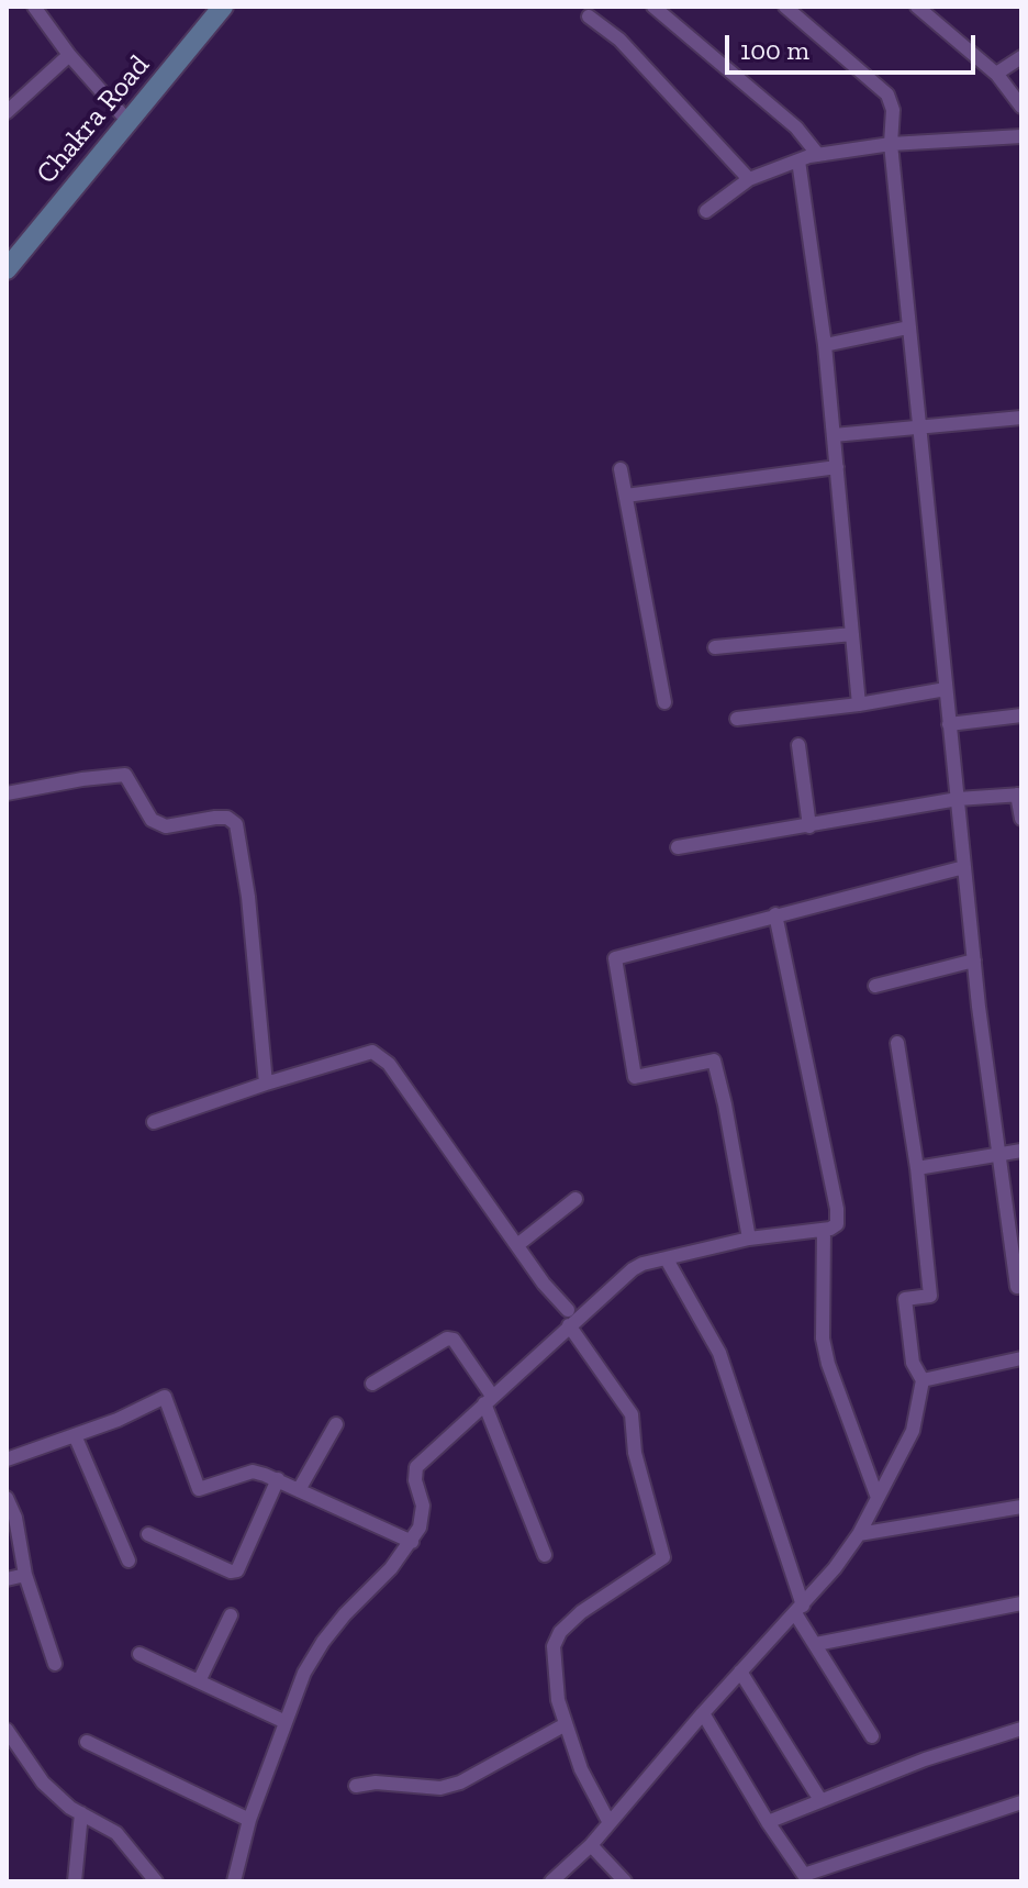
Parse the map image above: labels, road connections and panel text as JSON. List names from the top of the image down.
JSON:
{
  "streets": {
    "main road": ["Chakra Road"]
  },
  "scale_bar": "100 m"
}
